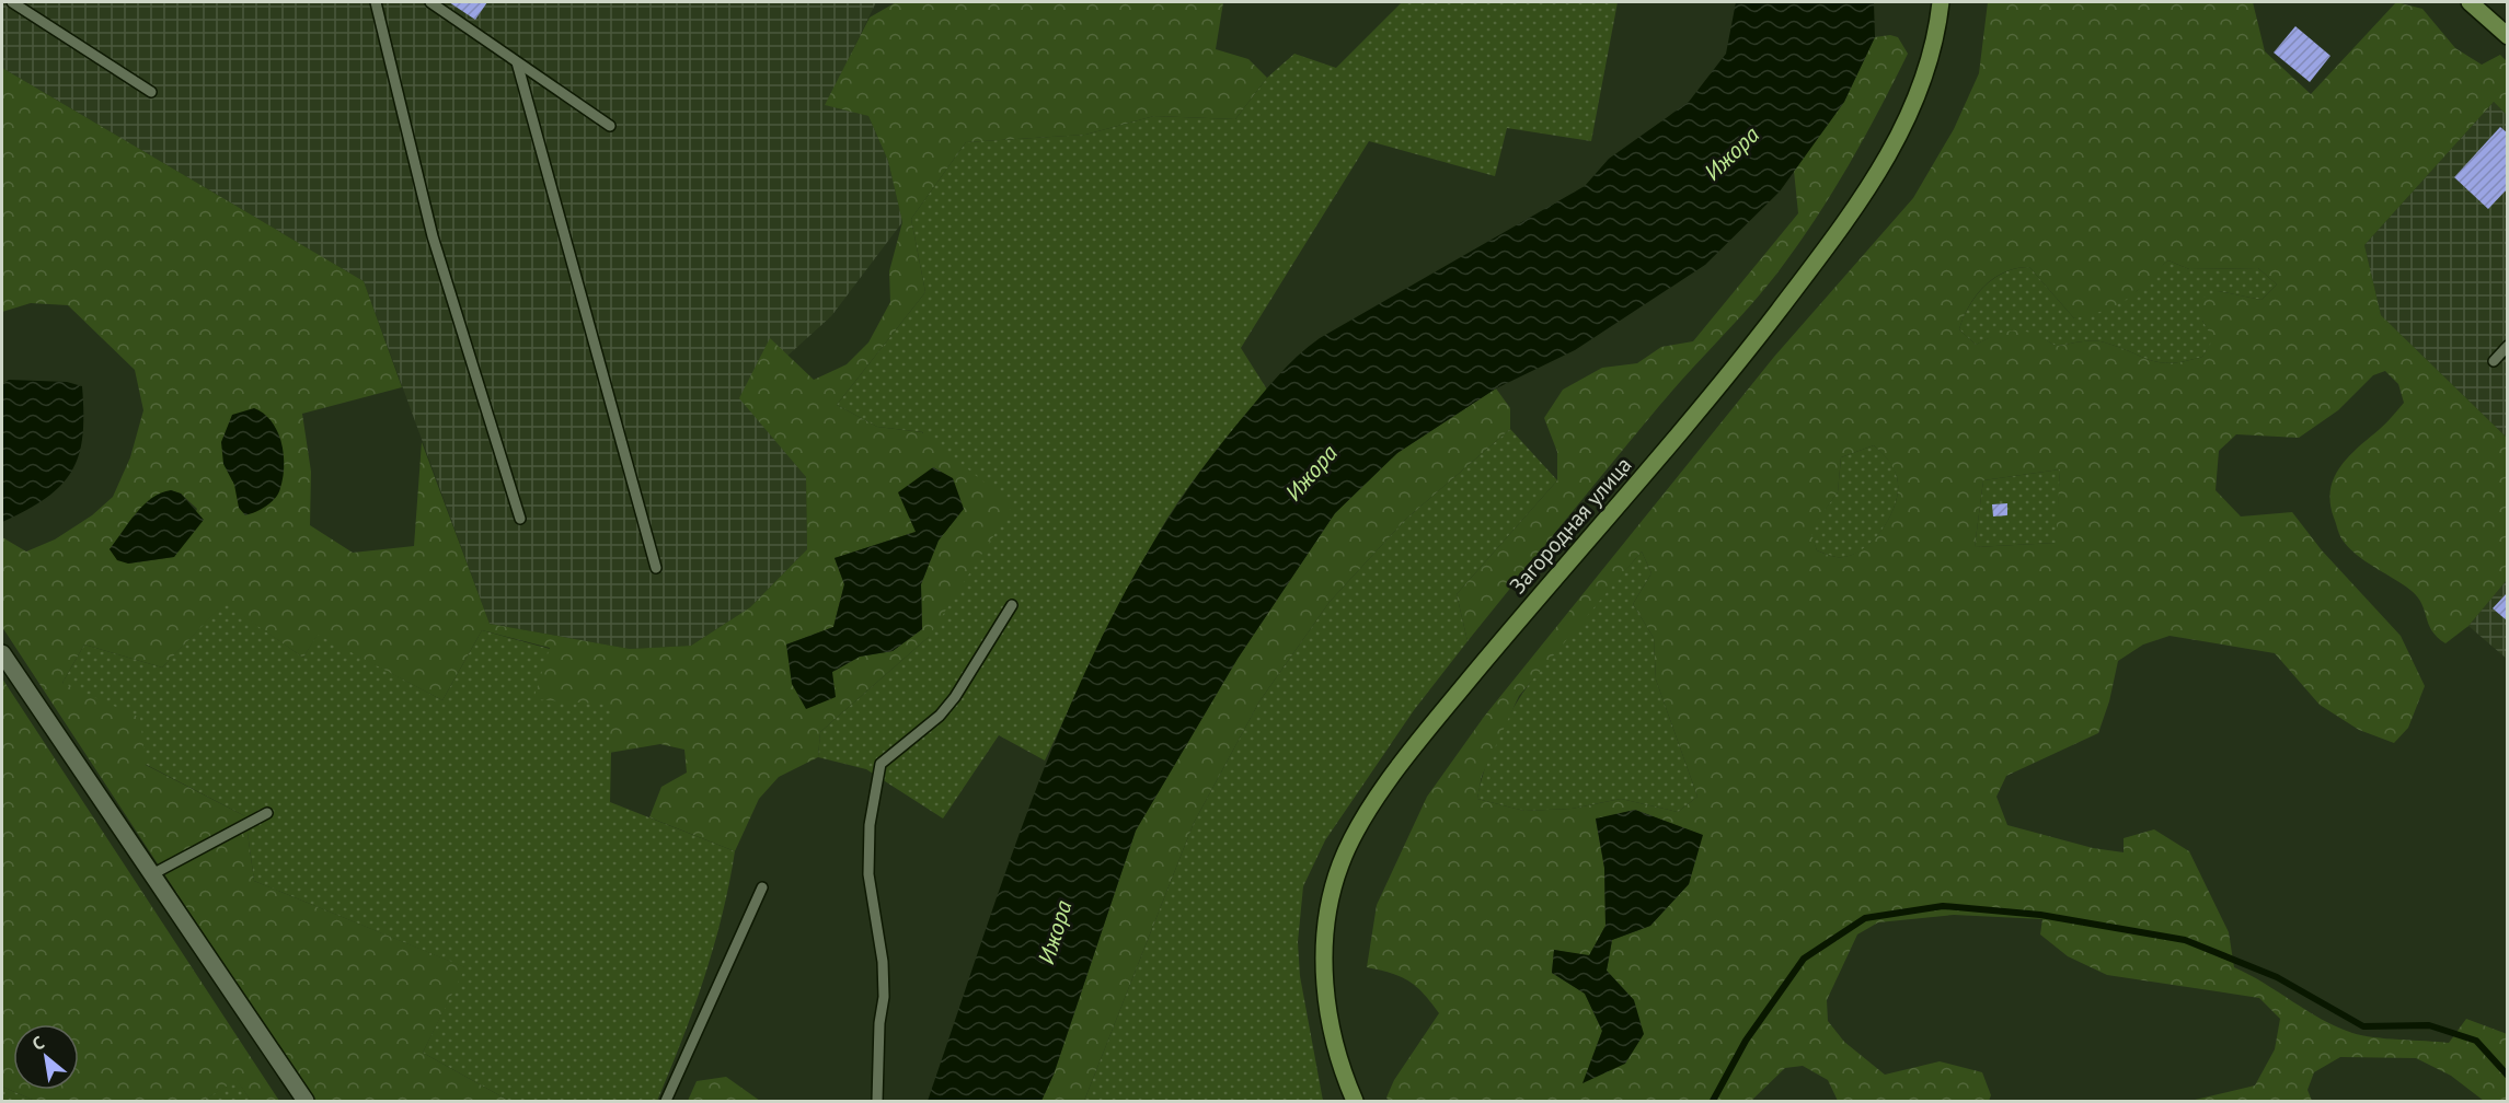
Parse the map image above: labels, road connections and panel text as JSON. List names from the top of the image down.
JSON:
{
  "streets": {
    "main road": ["Загородная улица"]
  },
  "water": ["Ижора"],
  "north": "top left"
}
